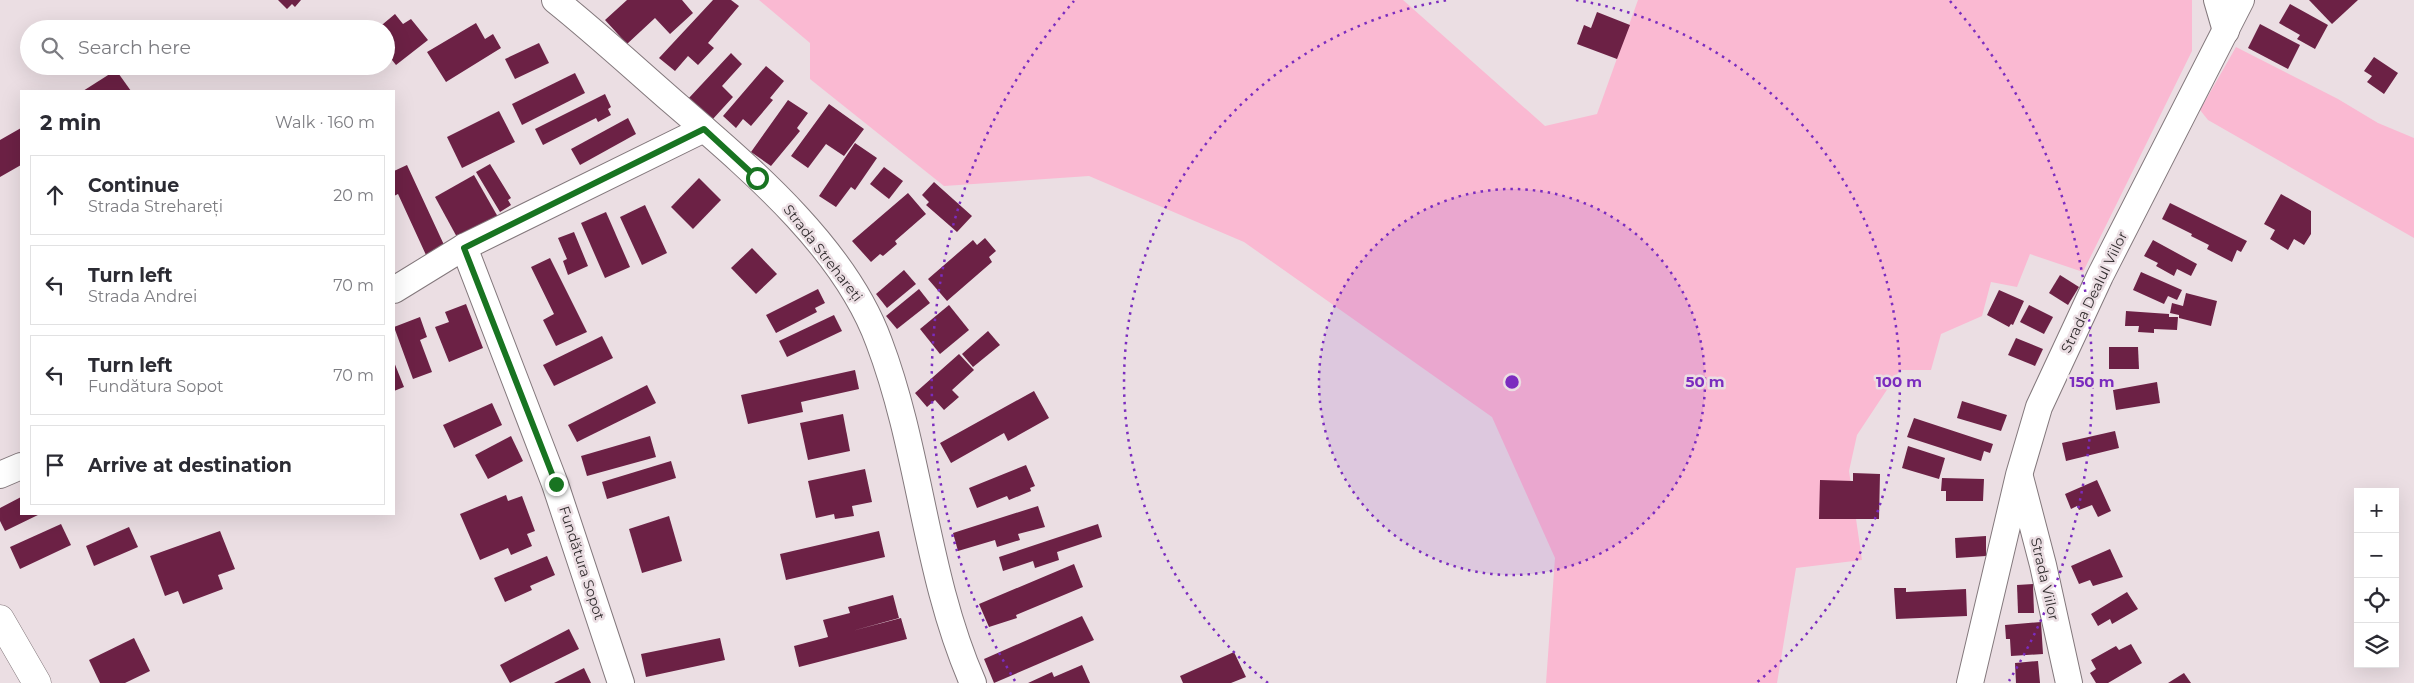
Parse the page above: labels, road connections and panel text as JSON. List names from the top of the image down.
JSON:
{
  "streets": {
    "street": [
      "Strada Strehareți",
      "Strada Dealul Viilor",
      "Fundătura Sopot",
      "Strada Viilor"
    ]
  },
  "crossings": [
    ["Strada Dealul Viilor", "Strada Viilor"]
  ],
  "page": {
    "search": "Search here",
    "heading": ["2 min", "Walk · 160 m"],
    "list": [
      ["Continue", "Strada Strehareți", "20 m"],
      ["Turn left", "Strada Andrei", "70 m"],
      ["Turn left", "Fundătura Sopot", "70 m"],
      "Arrive at destination"
    ],
    "map_buttons": ["+", "−"]
  },
  "rings": ["50 m", "100 m", "150 m"]
}
